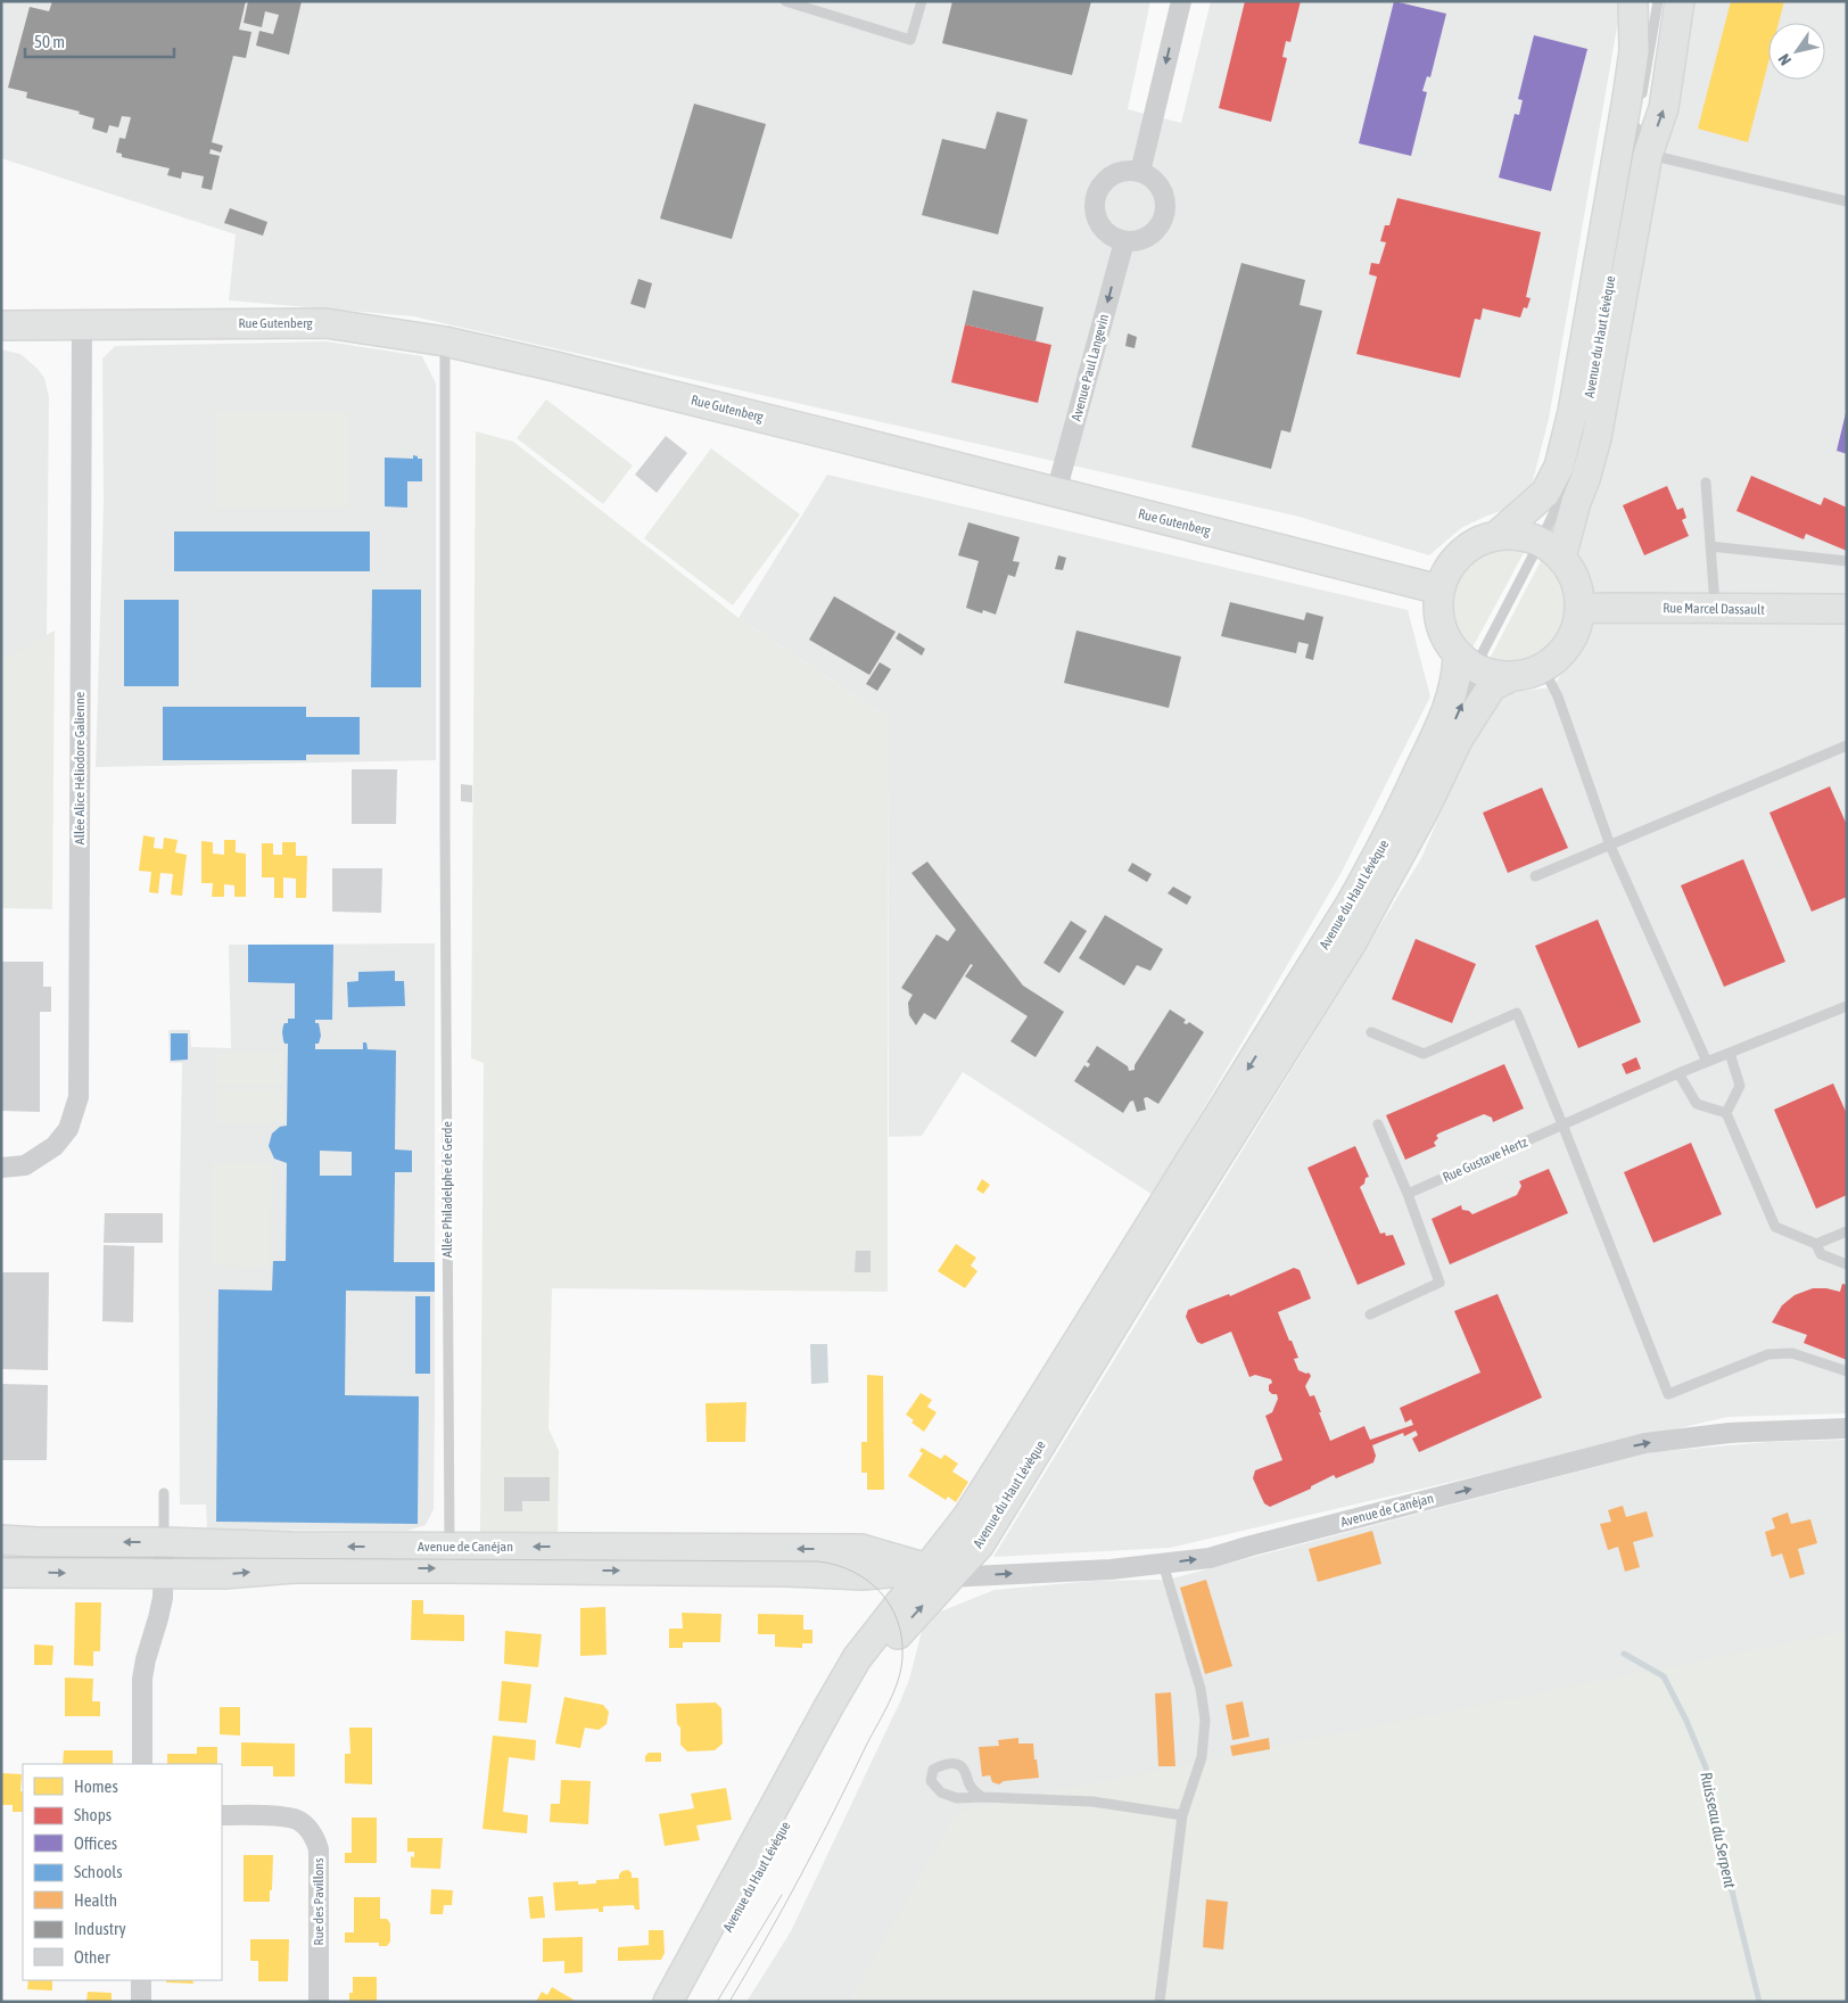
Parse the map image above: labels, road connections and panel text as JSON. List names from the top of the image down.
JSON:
{
  "streets": {
    "main road": [
      "Rue Gutenberg",
      "Avenue du Haut Lévèque",
      "Rue Marcel Dassault",
      "Avenue de Canéjan"
    ],
    "street": ["Avenue Paul Langevin", "Allée Alice Héliodore Galienne", "Rue des Pavillons"],
    "lane": ["Rue Gustave Hertz", "Allée Philadelphe de Gerde"]
  },
  "crossings": [
    ["Rue Gutenberg", "Avenue Paul Langevin"],
    ["Rue Gutenberg", "Allée Alice Héliodore Galienne"],
    ["Rue Gutenberg", "Allée Philadelphe de Gerde"],
    ["Avenue du Haut Lévèque", "Avenue de Canéjan"],
    ["Allée Philadelphe de Gerde", "Avenue de Canéjan"]
  ],
  "one_way": ["Avenue Paul Langevin"],
  "water": ["Ruisseau du Serpent"],
  "legend": [
    "Homes",
    "Shops",
    "Offices",
    "Schools",
    "Health",
    "Industry",
    "Other"
  ],
  "scale_bar": "50 m",
  "north": "bottom left"
}
